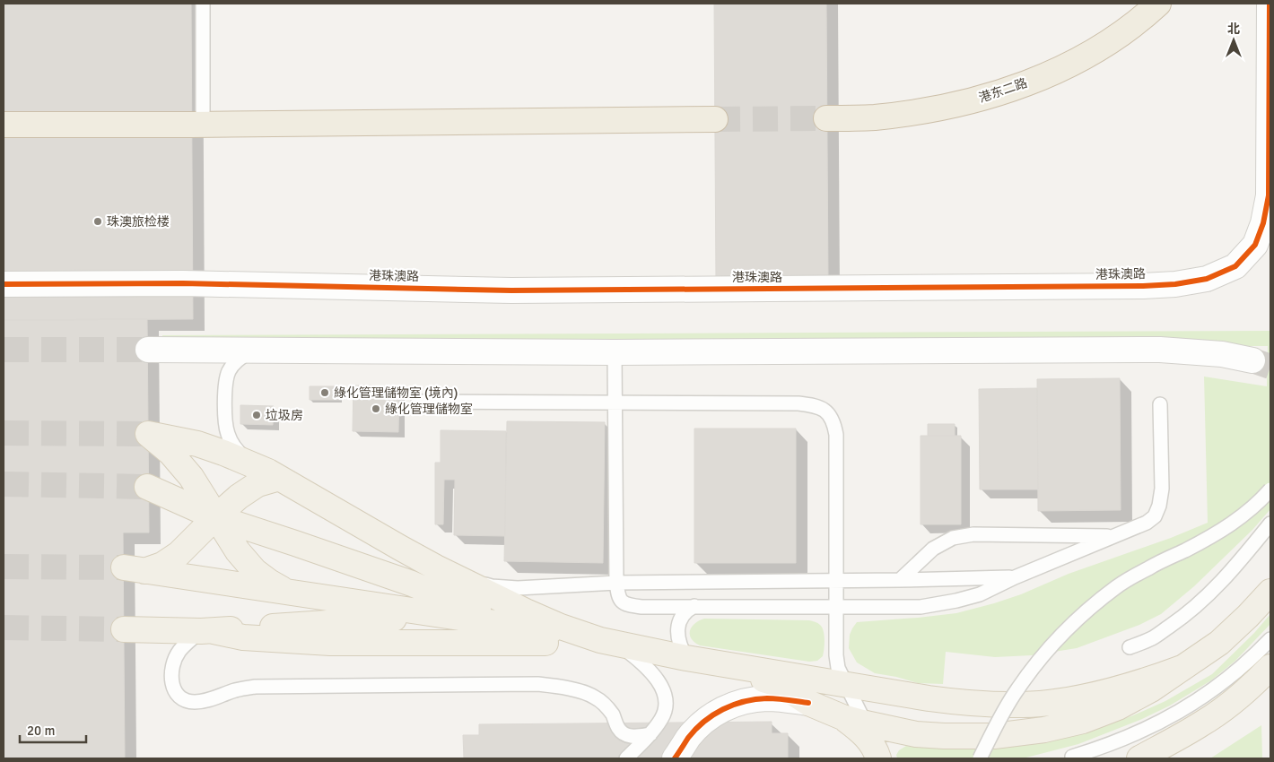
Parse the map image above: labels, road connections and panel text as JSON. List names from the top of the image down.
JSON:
{
  "streets": {
    "highway": ["港东二路"],
    "street": ["港珠澳路"]
  },
  "places": [
    "珠澳旅检楼",
    "綠化管理儲物室 (境內)",
    "綠化管理儲物室",
    "垃圾房"
  ],
  "scale_bar": "20 m",
  "north": "top"
}
